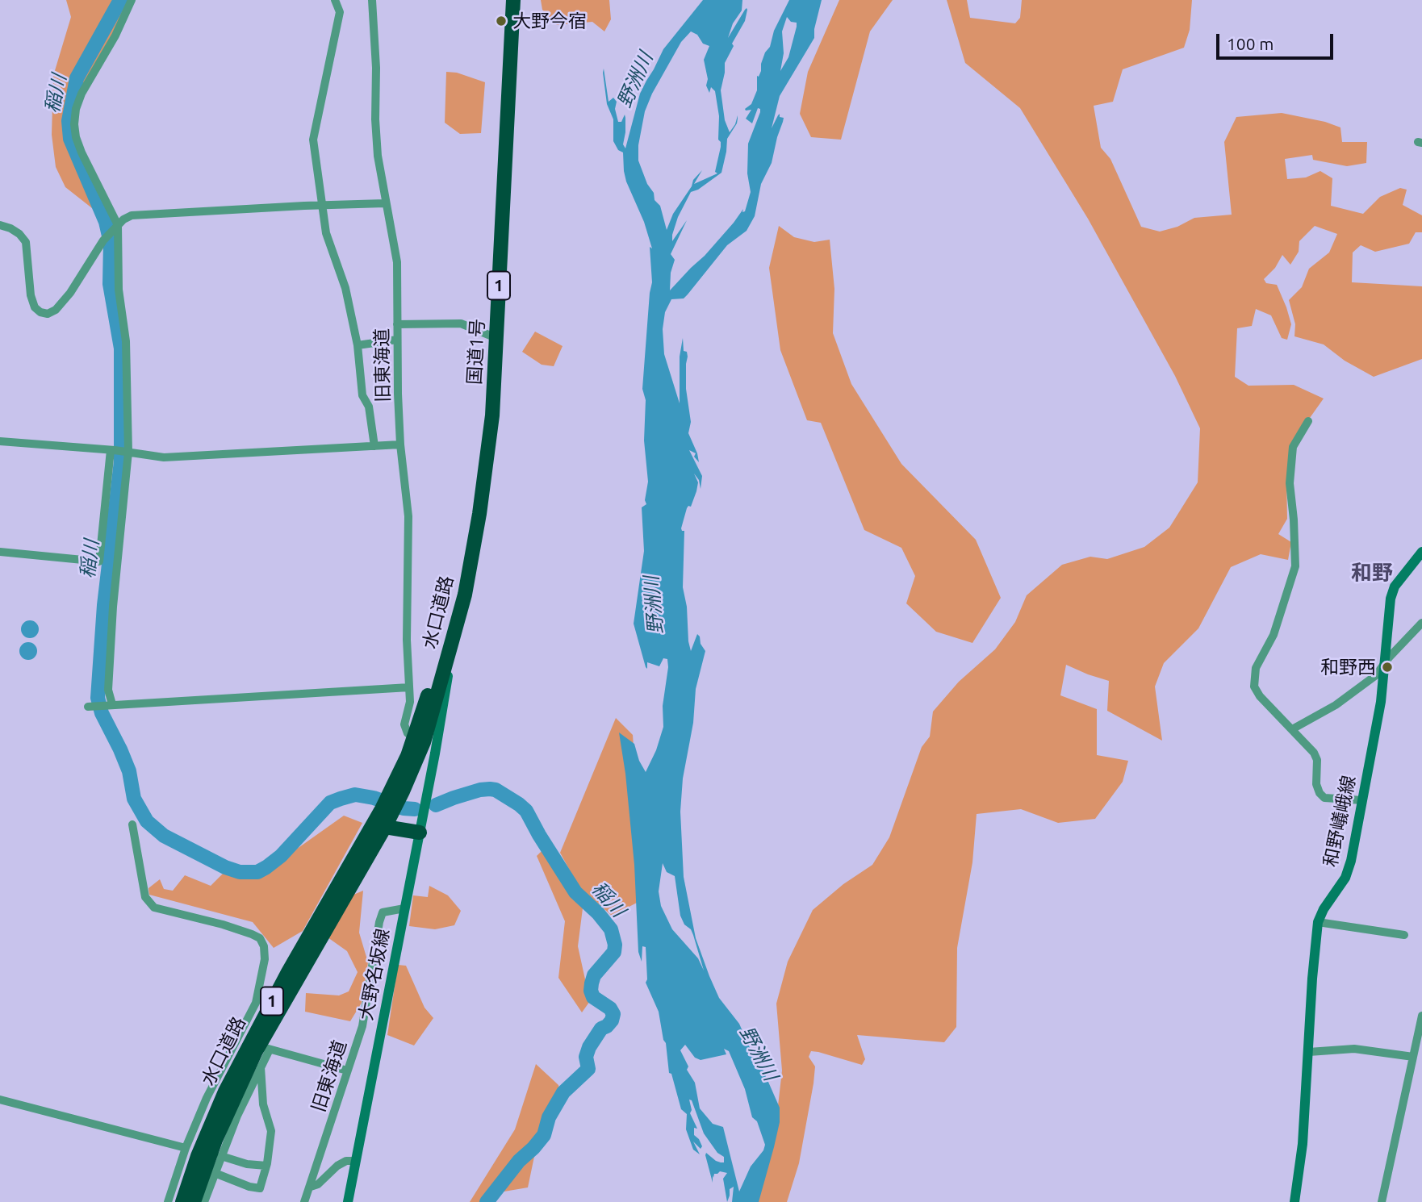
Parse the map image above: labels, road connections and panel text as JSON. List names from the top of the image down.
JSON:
{
  "streets": {
    "highway": ["1", "国道1号", "水口道路"],
    "main road": ["和野嶬峨線", "大野名坂線"],
    "street": ["旧東海道"]
  },
  "crossings": [
    ["国道1号", "水口道路"],
    ["旧東海道", "水口道路"],
    ["旧東海道", "大野名坂線"],
    ["水口道路", "大野名坂線"]
  ],
  "districts": ["和野"],
  "water": ["野洲川", "稲川"],
  "places": ["大野今宿", "和野西"],
  "scale_bar": "100 m"
}
